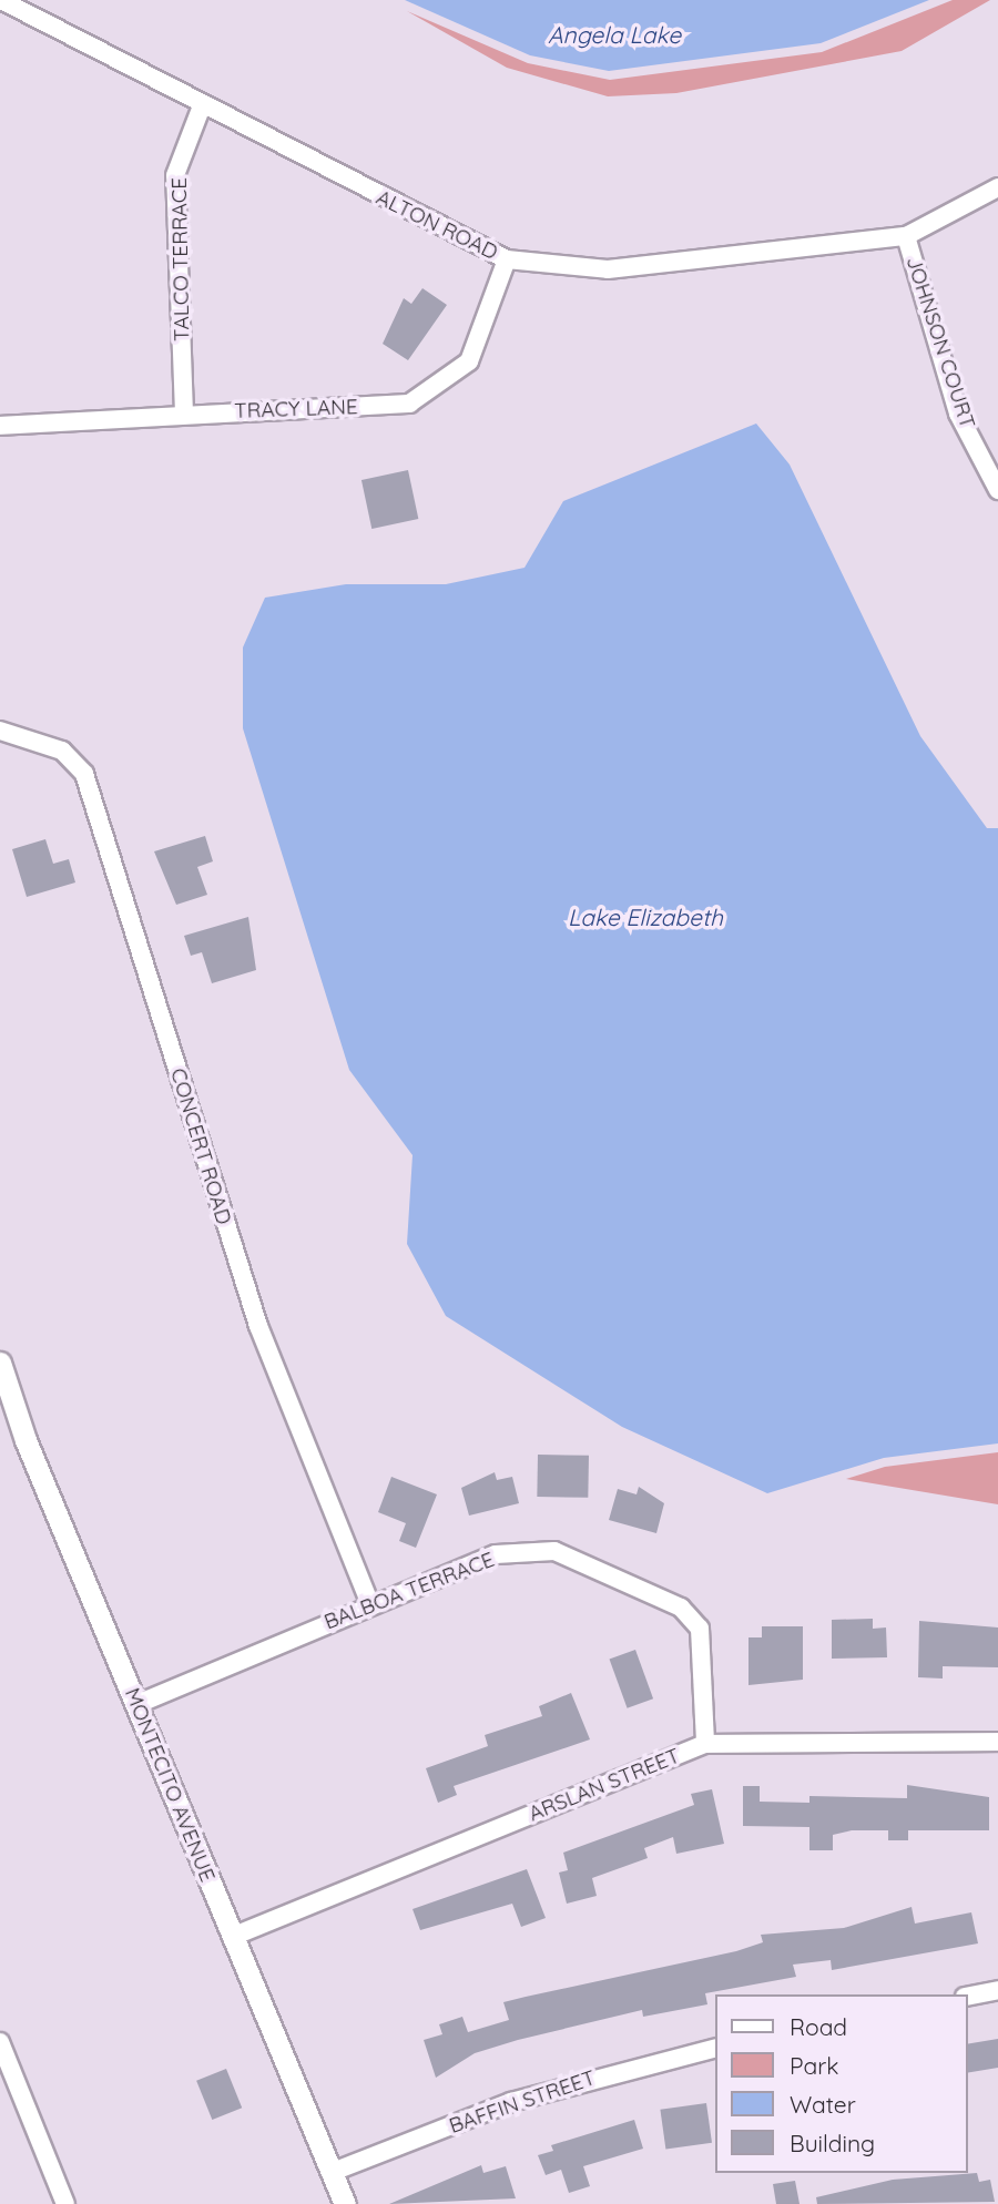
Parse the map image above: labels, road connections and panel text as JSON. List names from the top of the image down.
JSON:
{
  "streets": {
    "street": [
      "ALTON ROAD",
      "TALCO TERRACE",
      "JOHNSON COURT",
      "TRACY LANE",
      "CONCERT ROAD",
      "BALBOA TERRACE",
      "MONTECITO AVENUE",
      "ARSLAN STREET",
      "BAFFIN STREET"
    ]
  },
  "crossings": [
    ["ALTON ROAD", "TALCO TERRACE"],
    ["ALTON ROAD", "JOHNSON COURT"],
    ["ALTON ROAD", "TRACY LANE"],
    ["TALCO TERRACE", "TRACY LANE"],
    ["CONCERT ROAD", "BALBOA TERRACE"],
    ["BALBOA TERRACE", "MONTECITO AVENUE"],
    ["BALBOA TERRACE", "ARSLAN STREET"],
    ["MONTECITO AVENUE", "ARSLAN STREET"],
    ["MONTECITO AVENUE", "BAFFIN STREET"]
  ],
  "water": ["Angela Lake", "Lake Elizabeth"],
  "legend": [
    "Road",
    "Park",
    "Water",
    "Building"
  ]
}
